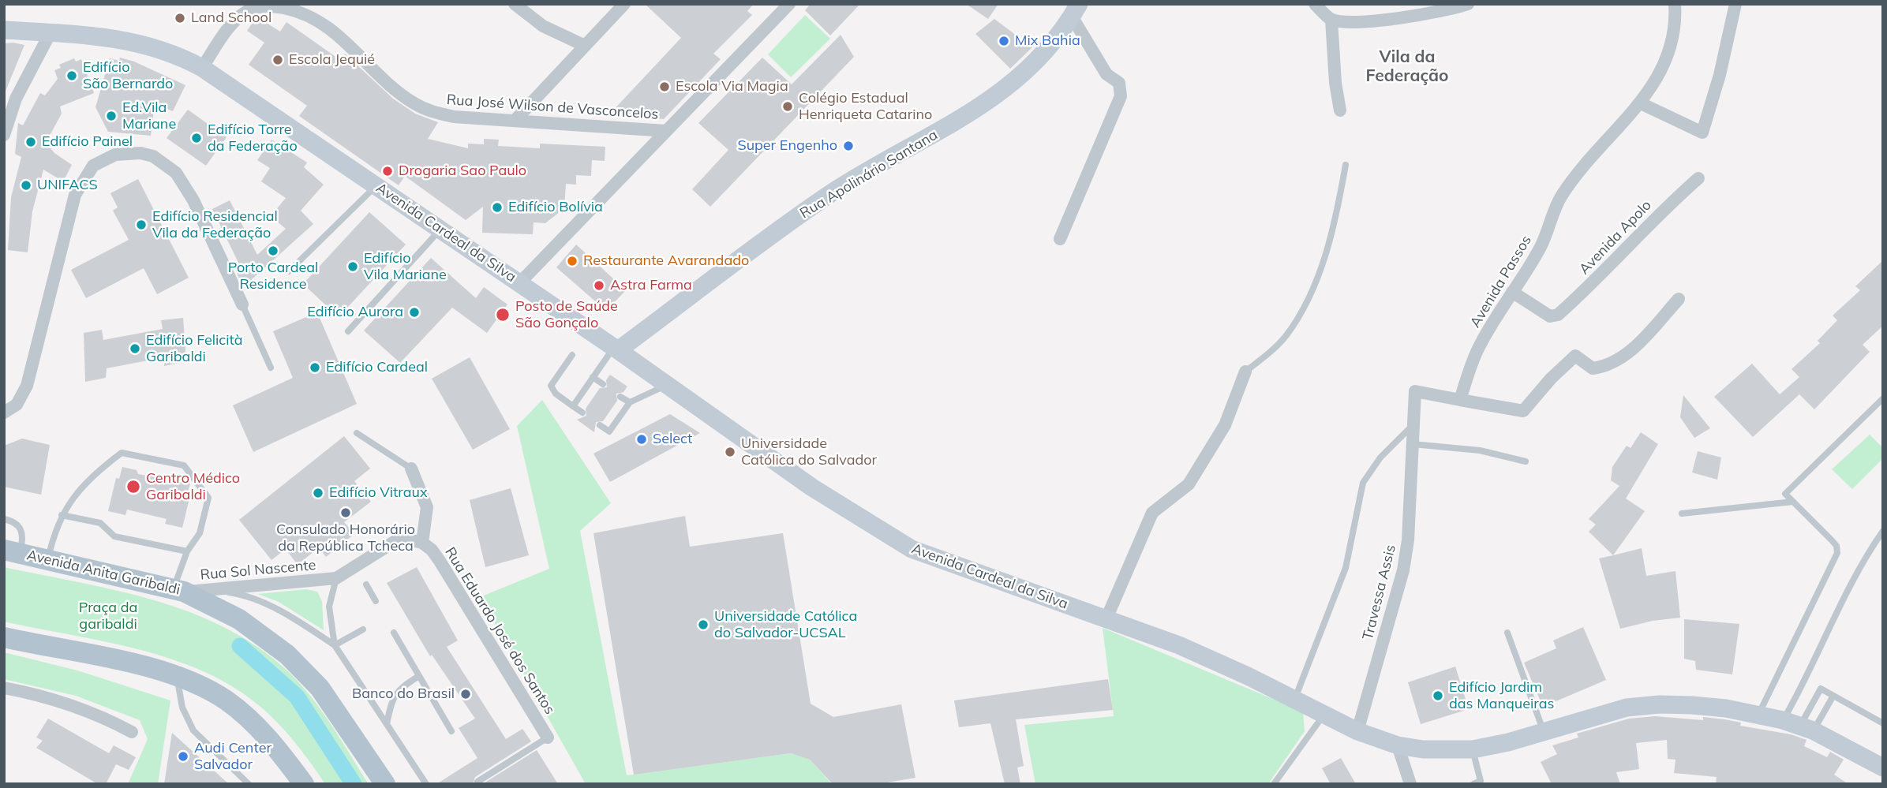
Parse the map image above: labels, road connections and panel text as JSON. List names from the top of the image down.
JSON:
{
  "streets": {
    "main road": ["Rua Apolinário Santana", "Avenida Cardeal da Silva", "Avenida Anita Garibaldi"],
    "street": [
      "Rua José Wilson de Vasconcelos",
      "Avenida Apolo",
      "Avenida Passos",
      "Rua Sol Nascente",
      "Travessa Assis",
      "Rua Eduardo José dos Santos"
    ]
  },
  "crossings": [
    ["Rua José Wilson de Vasconcelos", "Avenida Cardeal da Silva"],
    ["Rua Apolinário Santana", "Avenida Cardeal da Silva"],
    ["Avenida Cardeal da Silva", "Travessa Assis"],
    ["Avenida Apolo", "Avenida Passos"],
    ["Avenida Passos", "Travessa Assis"],
    ["Rua Sol Nascente", "Avenida Anita Garibaldi"],
    ["Rua Sol Nascente", "Rua Eduardo José dos Santos"]
  ],
  "districts": ["Vila da Federação"],
  "parks": ["Praça da garibaldi"],
  "places": [
    "Land School",
    "Mix Bahia",
    "Escola Jequié",
    "Edifício São Bernardo",
    "Escola Via Magia",
    "Colégio Estadual Henriqueta Catarino",
    "Ed.Vila Mariane",
    "Edifício Torre da Federação",
    "Edifício Painel",
    "Super Engenho",
    "Drogaria Sao Paulo",
    "UNIFACS",
    "Edifício Bolívia",
    "Edifício Residencial Vila da Federação",
    "Porto Cardeal Residence",
    "Restaurante Avarandado",
    "Edifício Vila Mariane",
    "Astra Farma",
    "Edifício Aurora",
    "Posto de Saúde São Gonçalo",
    "Edifício Felicità Garibaldi",
    "Edifício Cardeal",
    "Select",
    "Universidade Católica do Salvador",
    "Centro Médico Garibaldi",
    "Edifício Vitraux",
    "Consulado Honorário da República Tcheca",
    "Universidade Católica do Salvador-UCSAL",
    "Banco do Brasil",
    "Edifício Jardim das Manqueiras",
    "Audi Center Salvador"
  ]
}
